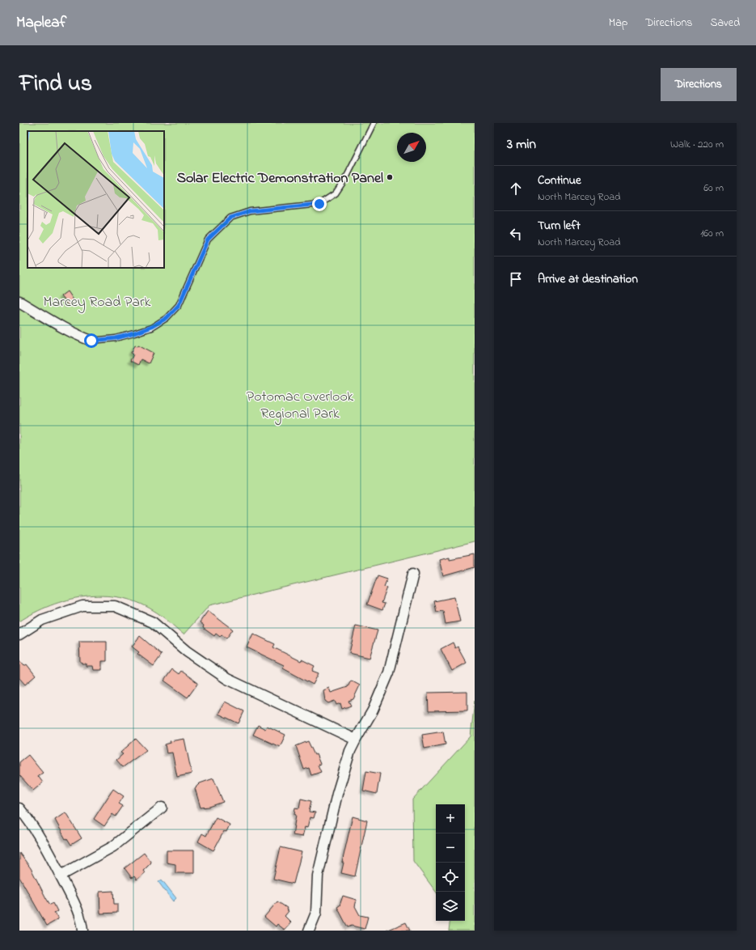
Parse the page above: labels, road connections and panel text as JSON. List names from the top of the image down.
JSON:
{
  "parks": ["Marcey Road Park", "Potomac Overlook Regional Park"],
  "places": ["Solar Electric Demonstration Panel"],
  "north": "top right",
  "page": {
    "header": "Mapleaf",
    "nav": ["Map", "Directions", "Saved"],
    "title": "Find us",
    "buttons": "Directions",
    "heading": ["3 min", "Walk · 220 m"],
    "list": [
      ["Continue", "North Marcey Road", "60 m"],
      ["Turn left", "North Marcey Road", "160 m"],
      "Arrive at destination"
    ],
    "map_buttons": ["+", "−"]
  }
}
